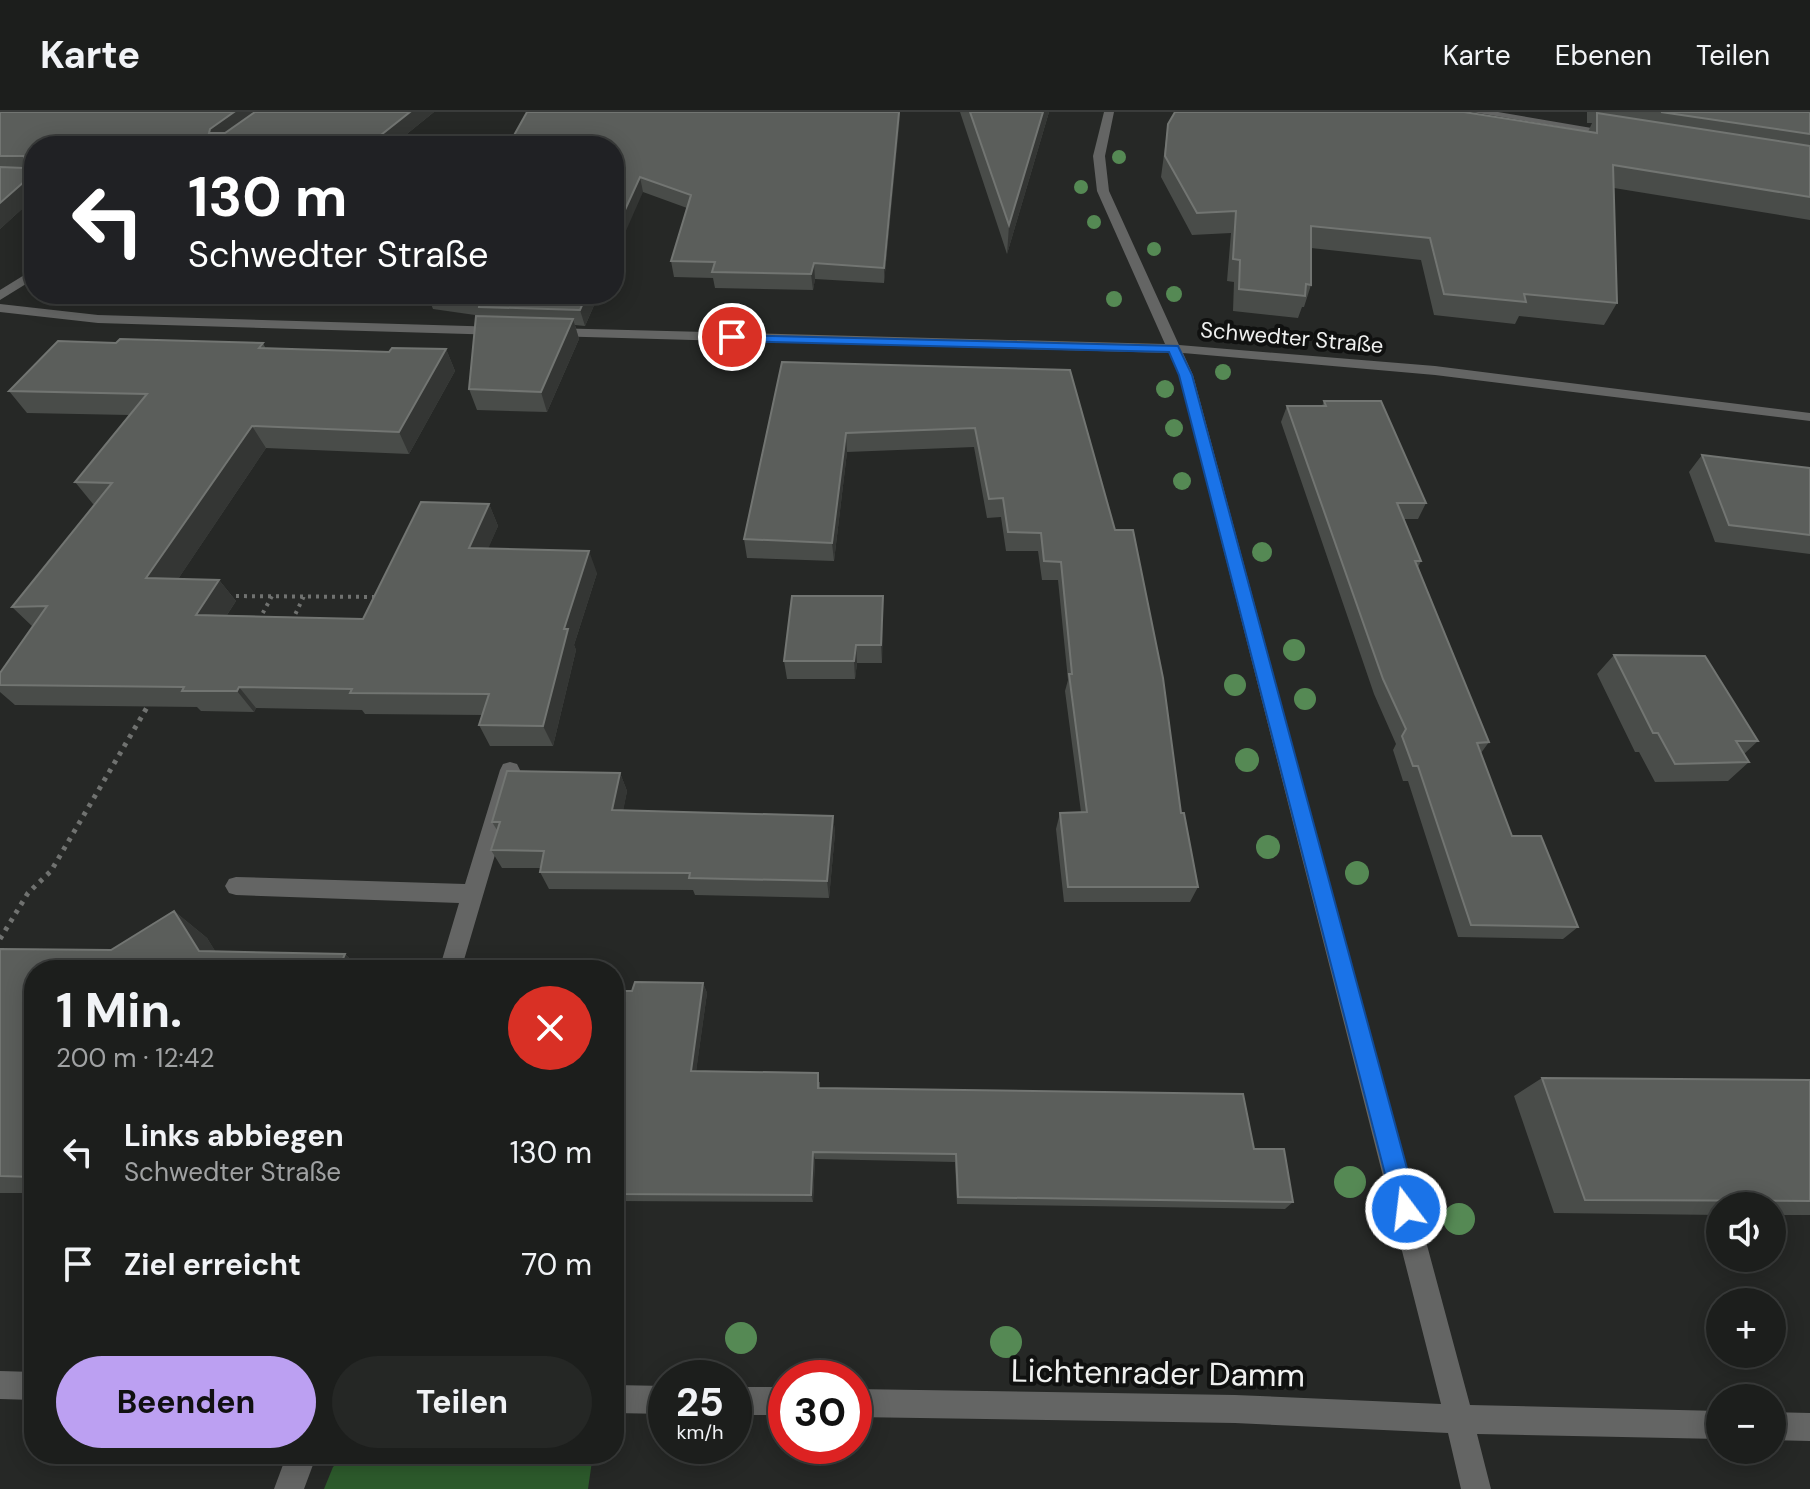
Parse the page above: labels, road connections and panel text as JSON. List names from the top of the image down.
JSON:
{
  "streets": {
    "street": ["Schwedter Straße", "Lichtenrader Damm"]
  },
  "page": {
    "header": "Karte",
    "nav": ["Karte", "Ebenen", "Teilen"],
    "turn": ["130 m", "Schwedter Straße"],
    "heading": ["1 Min.", "200 m · 12:42"],
    "list": [
      {
        "name": "Links abbiegen",
        "note": "Schwedter Straße",
        "value": "130 m"
      },
      {
        "name": "Ziel erreicht",
        "value": "70 m"
      }
    ],
    "map_buttons": ["+", "−"],
    "buttons": ["Beenden", "Teilen"],
    "speed": "25 km/h",
    "limit": "30"
  }
}
